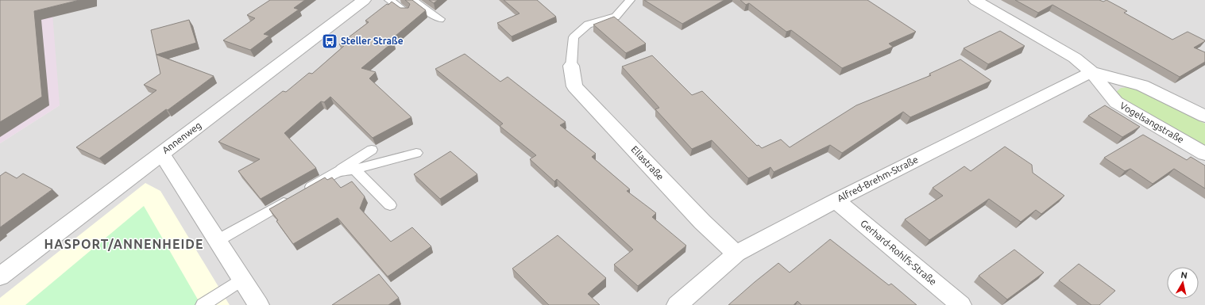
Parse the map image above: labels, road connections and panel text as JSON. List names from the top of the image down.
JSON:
{
  "streets": {
    "street": [
      "Vogelsangstraße",
      "Annenweg",
      "Ellastraße",
      "Alfred-Brehm-Straße",
      "Gerhard-Rohlfs-Straße"
    ]
  },
  "crossings": [
    ["Vogelsangstraße", "Alfred-Brehm-Straße"],
    ["Ellastraße", "Alfred-Brehm-Straße"],
    ["Alfred-Brehm-Straße", "Gerhard-Rohlfs-Straße"]
  ],
  "districts": ["HASPORT/ANNENHEIDE"],
  "places": {
    "bus stop": ["Steller Straße"]
  },
  "north": "top"
}
